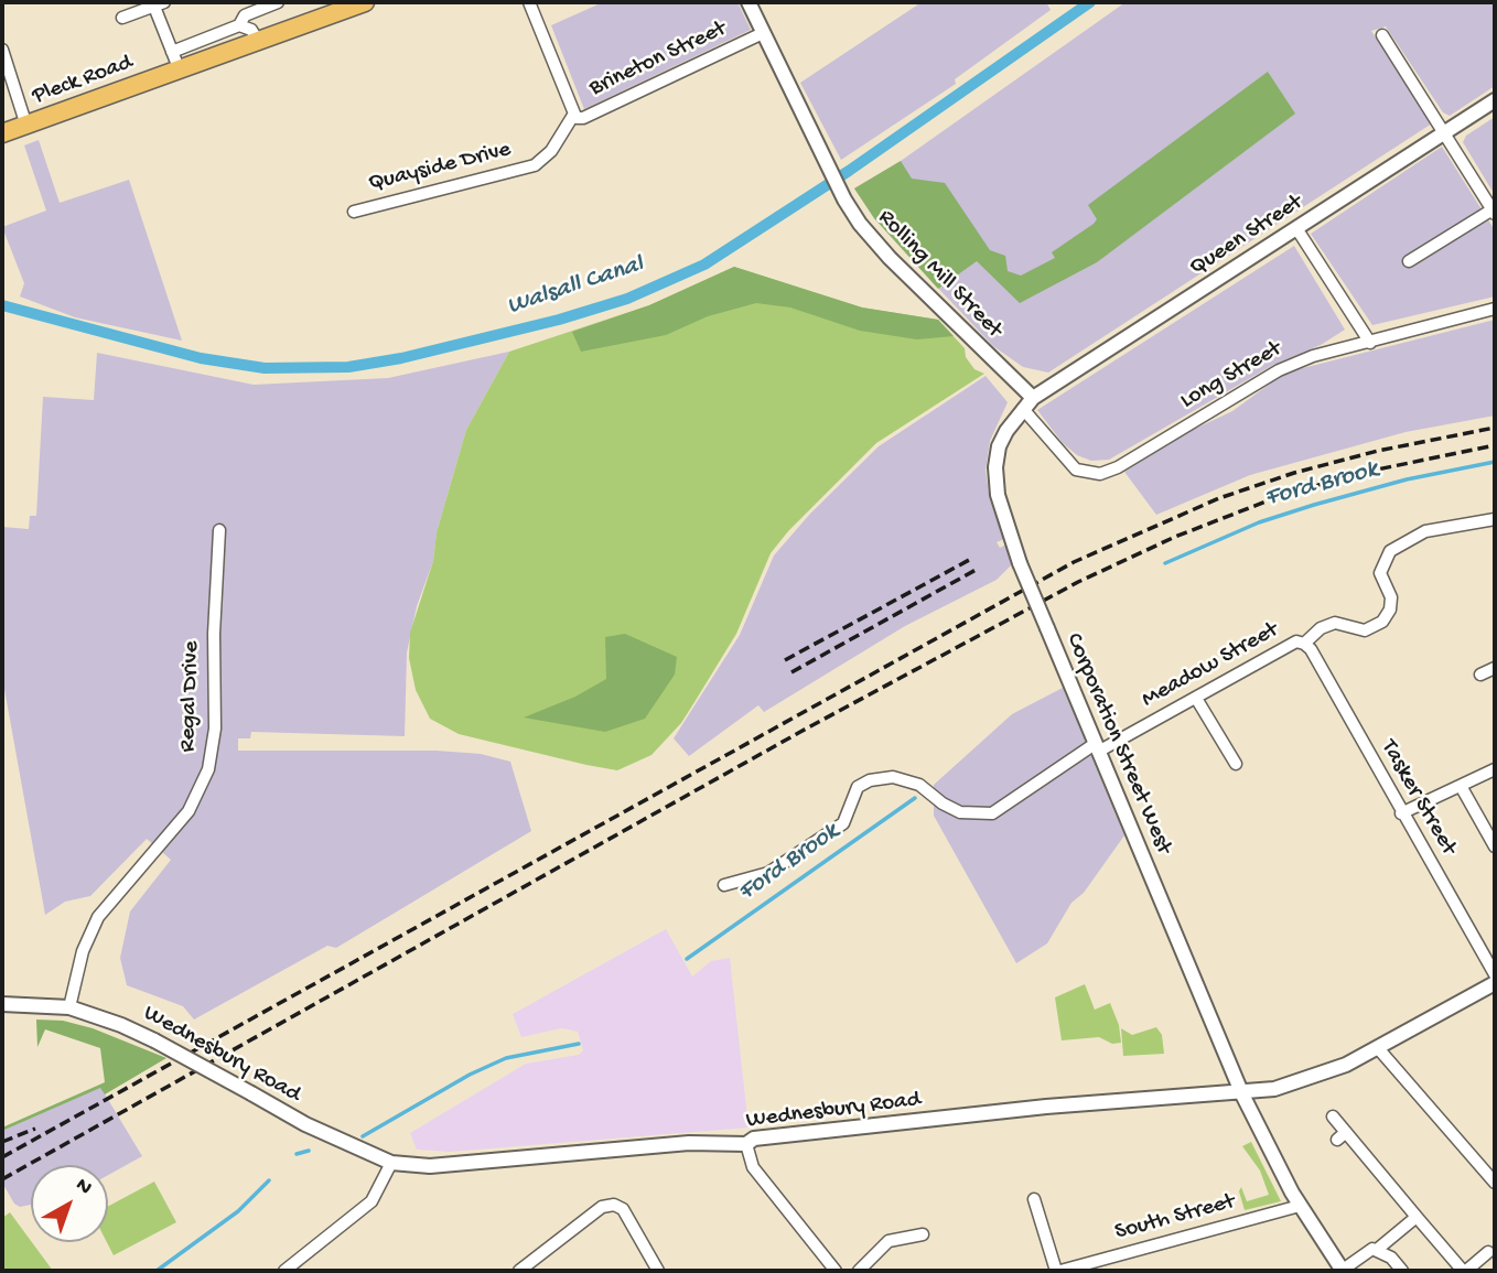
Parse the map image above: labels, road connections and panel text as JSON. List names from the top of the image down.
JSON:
{
  "streets": {
    "highway": ["Pleck Road"],
    "street": [
      "Brineton Street",
      "Quayside Drive",
      "Queen Street",
      "Rolling Mill Street",
      "Long Street",
      "Meadow Street",
      "Regal Drive",
      "Corporation Street West",
      "Tasker Street",
      "Wednesbury Road",
      "South Street"
    ]
  },
  "crossings": [
    ["Brineton Street", "Quayside Drive"],
    ["Brineton Street", "Rolling Mill Street"],
    ["Queen Street", "Rolling Mill Street"],
    ["Queen Street", "Long Street"],
    ["Queen Street", "Corporation Street West"],
    ["Long Street", "Corporation Street West"],
    ["Meadow Street", "Corporation Street West"],
    ["Meadow Street", "Tasker Street"],
    ["Regal Drive", "Wednesbury Road"],
    ["Corporation Street West", "Wednesbury Road"],
    ["Corporation Street West", "South Street"]
  ],
  "water": ["Walsall Canal", "Ford Brook"],
  "north": "top right"
}
